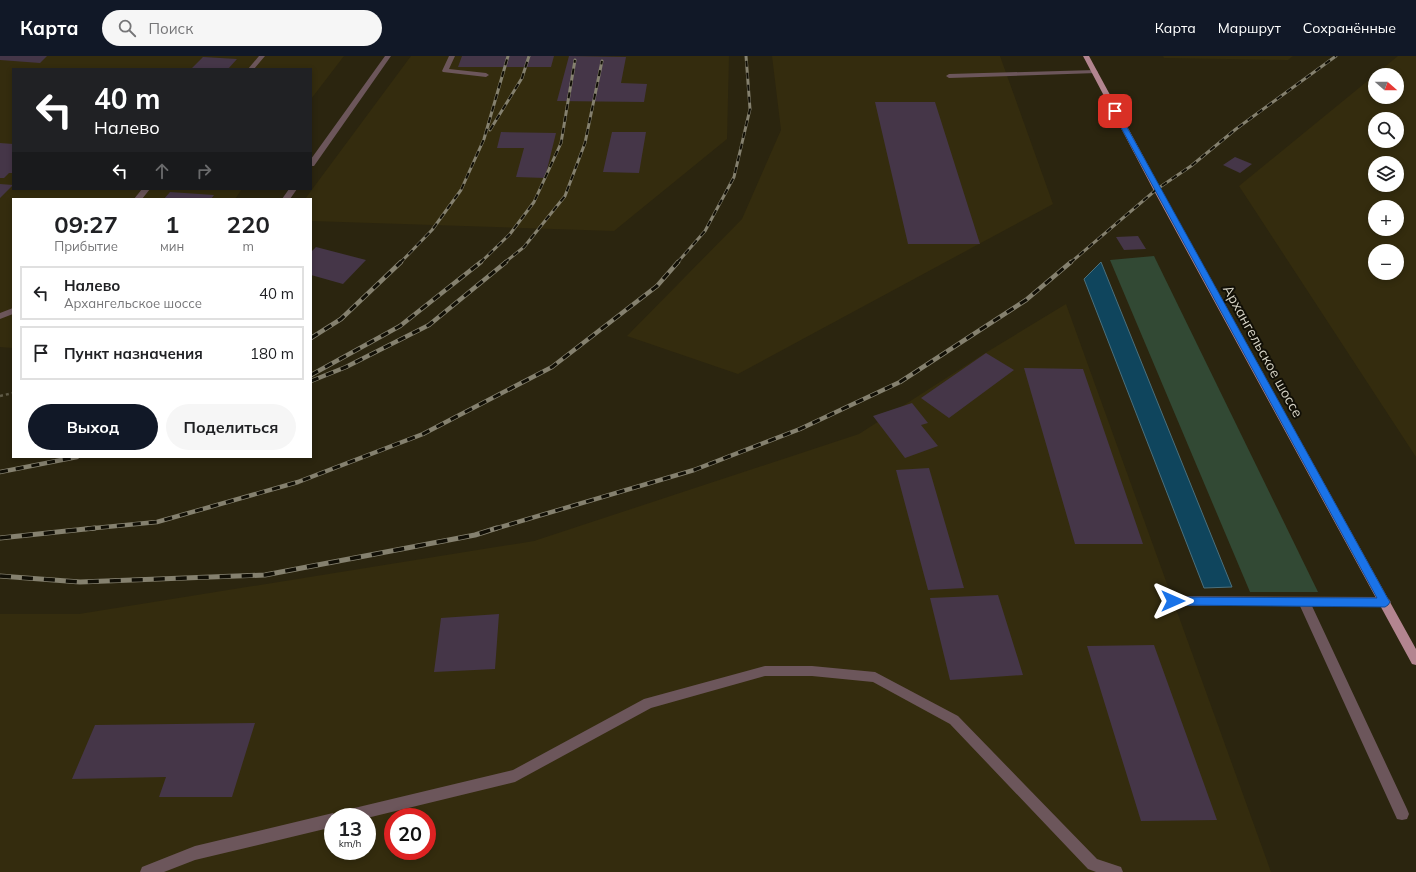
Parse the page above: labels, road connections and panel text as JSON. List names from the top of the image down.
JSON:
{
  "streets": {
    "main road": ["Архангельское шоссе"]
  },
  "north": "right",
  "page": {
    "header": "Карта",
    "search": "Поиск",
    "nav": ["Карта", "Маршрут", "Сохранённые"],
    "map_buttons": ["+", "−"],
    "turn": ["40 m", "Налево"],
    "eta": [
      "09:27",
      "Прибытие",
      "1",
      "мин",
      "220",
      "m"
    ],
    "list": [
      {
        "name": "Налево",
        "note": "Архангельское шоссе",
        "value": "40 m"
      },
      {
        "name": "Пункт назначения",
        "value": "180 m"
      }
    ],
    "buttons": ["Выход", "Поделиться"],
    "speed": "13 km/h",
    "limit": "20"
  }
}
